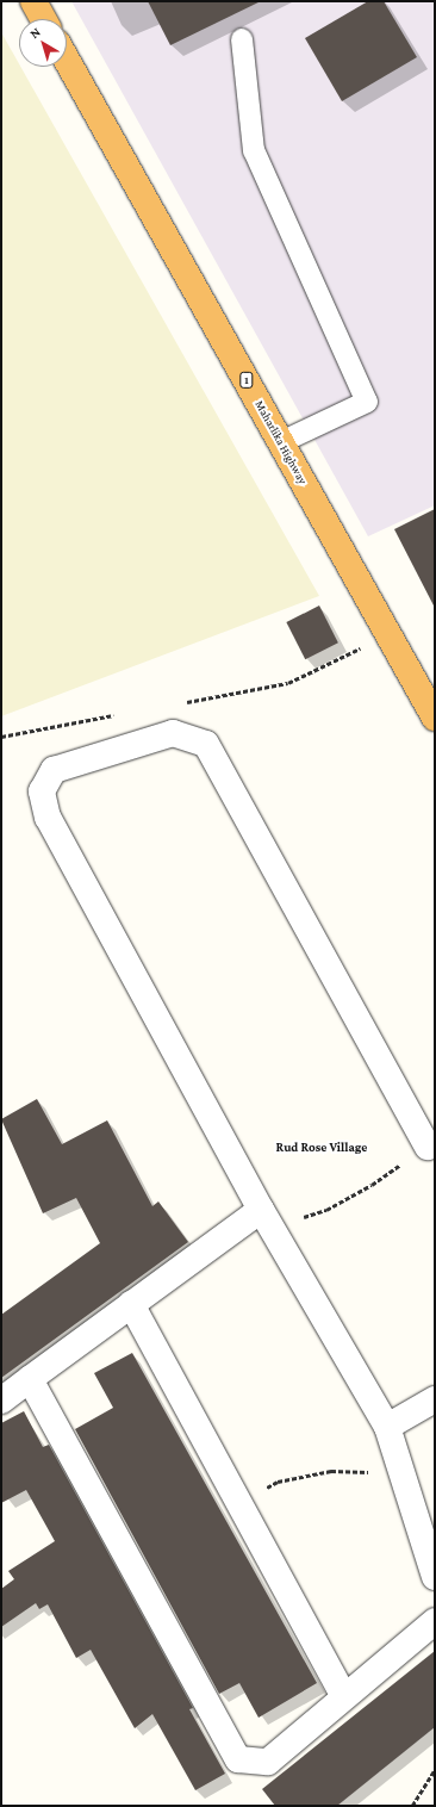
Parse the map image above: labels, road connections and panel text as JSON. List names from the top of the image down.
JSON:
{
  "streets": {
    "highway": ["1", "Maharlika Highway"]
  },
  "districts": ["Rud Rose Village"],
  "north": "top left"
}
